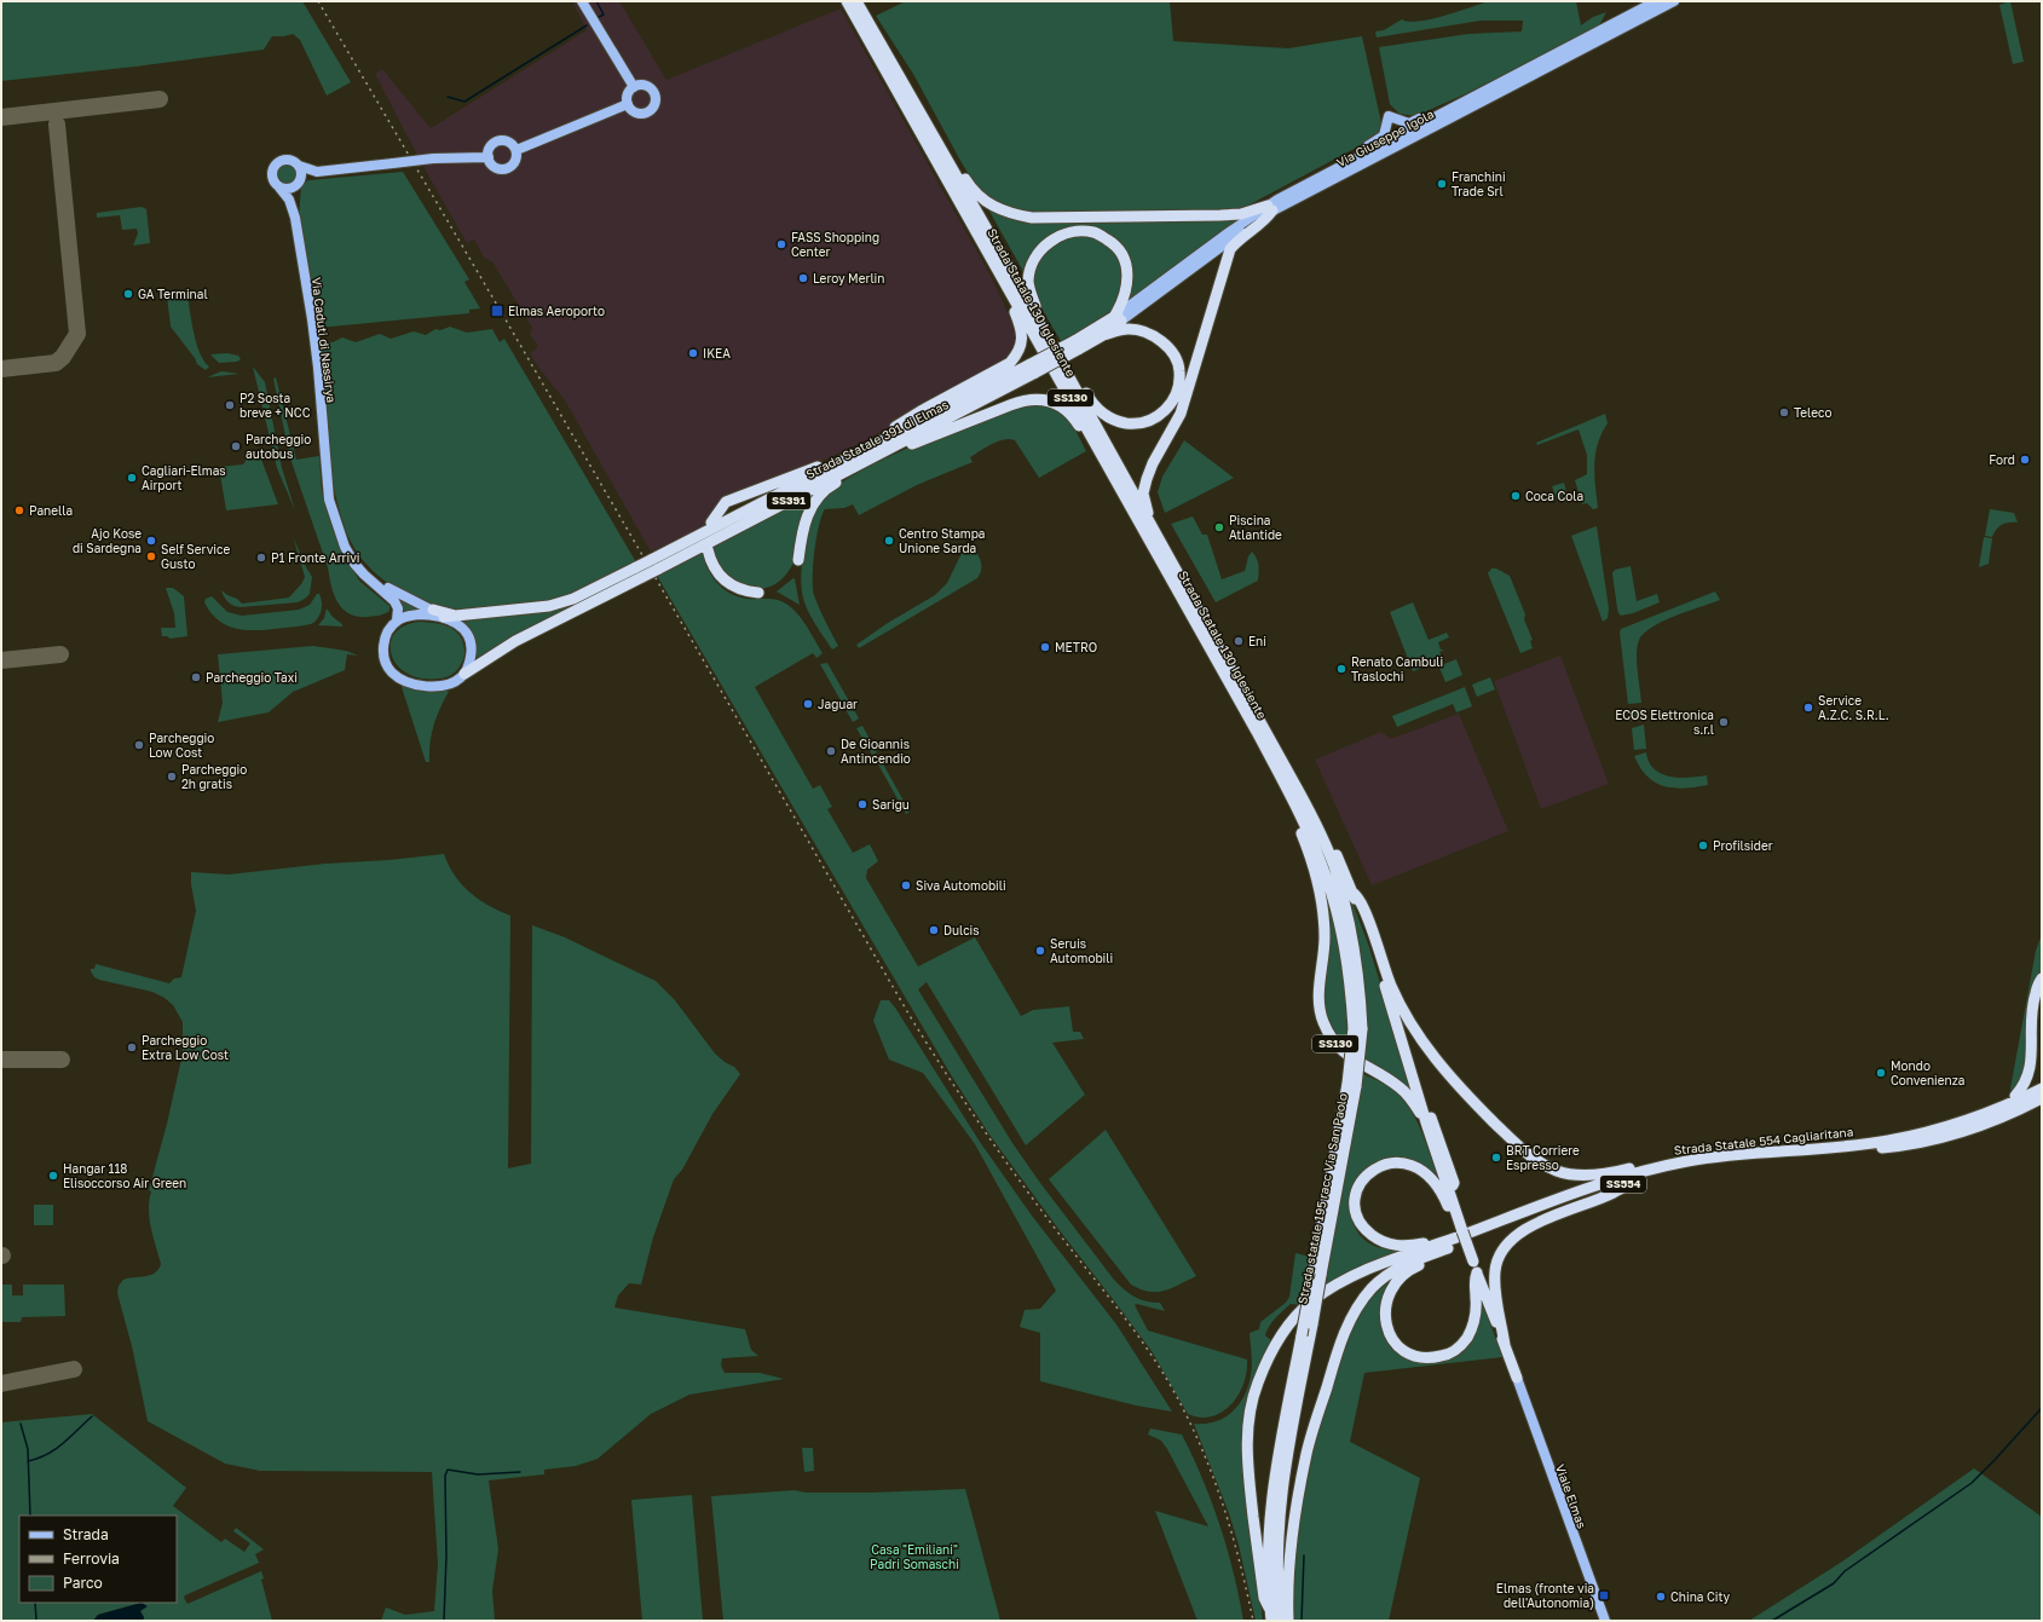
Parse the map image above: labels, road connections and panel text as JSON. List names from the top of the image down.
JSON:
{
  "streets": {
    "highway": [
      "Strada Statale 130 Iglesiente",
      "SS130",
      "Strada Statale 391 di Elmas",
      "SS391",
      "Strada Statale 554 Cagliaritana",
      "SS554",
      "Strada statale 195 racc Via San Paolo"
    ],
    "main road": ["Via Giuseppe Igola", "Via Caduti di Nassirya", "Viale Elmas"]
  },
  "crossings": [
    ["Via Giuseppe Igola", "Strada Statale 391 di Elmas"],
    ["Strada Statale 130 Iglesiente", "SS130"],
    ["Strada Statale 130 Iglesiente", "Strada statale 195 racc Via San Paolo"],
    ["Via Caduti di Nassirya", "Strada Statale 391 di Elmas"],
    ["SS130", "Strada statale 195 racc Via San Paolo"]
  ],
  "parks": ["Casa \"Emiliani\" Padri Somaschi"],
  "places": {
    "other": [
      "Franchini Trade Srl",
      "FASS Shopping Center",
      "Leroy Merlin",
      "GA Terminal",
      "IKEA",
      "P2 Sosta breve + NCC",
      "Teleco",
      "Parcheggio autobus",
      "Ford",
      "Cagliari-Elmas Airport",
      "Coca Cola",
      "Panella",
      "Piscina Atlantide",
      "Ajo Kose di Sardegna",
      "Centro Stampa Unione Sarda",
      "Self Service Gusto",
      "P1 Fronte Arrivi",
      "Eni",
      "METRO",
      "Renato Cambuli Traslochi",
      "Parcheggio Taxi",
      "Jaguar",
      "Service A.Z.C. S.R.L.",
      "ECOS Elettronica s.r.l",
      "Parcheggio Low Cost",
      "De Gioannis Antincendio",
      "Parcheggio 2h gratis",
      "Sarigu",
      "Profilsider",
      "Siva Automobili",
      "Dulcis",
      "Seruis Automobili",
      "Parcheggio Extra Low Cost",
      "Mondo Convenienza",
      "BRT Corriere Espresso",
      "Hangar 118 Elisoccorso Air Green",
      "China City"
    ],
    "transit": ["Elmas Aeroporto", "Elmas (fronte via dell'Autonomia)"]
  },
  "legend": ["Strada", "Ferrovia", "Parco"]
}
